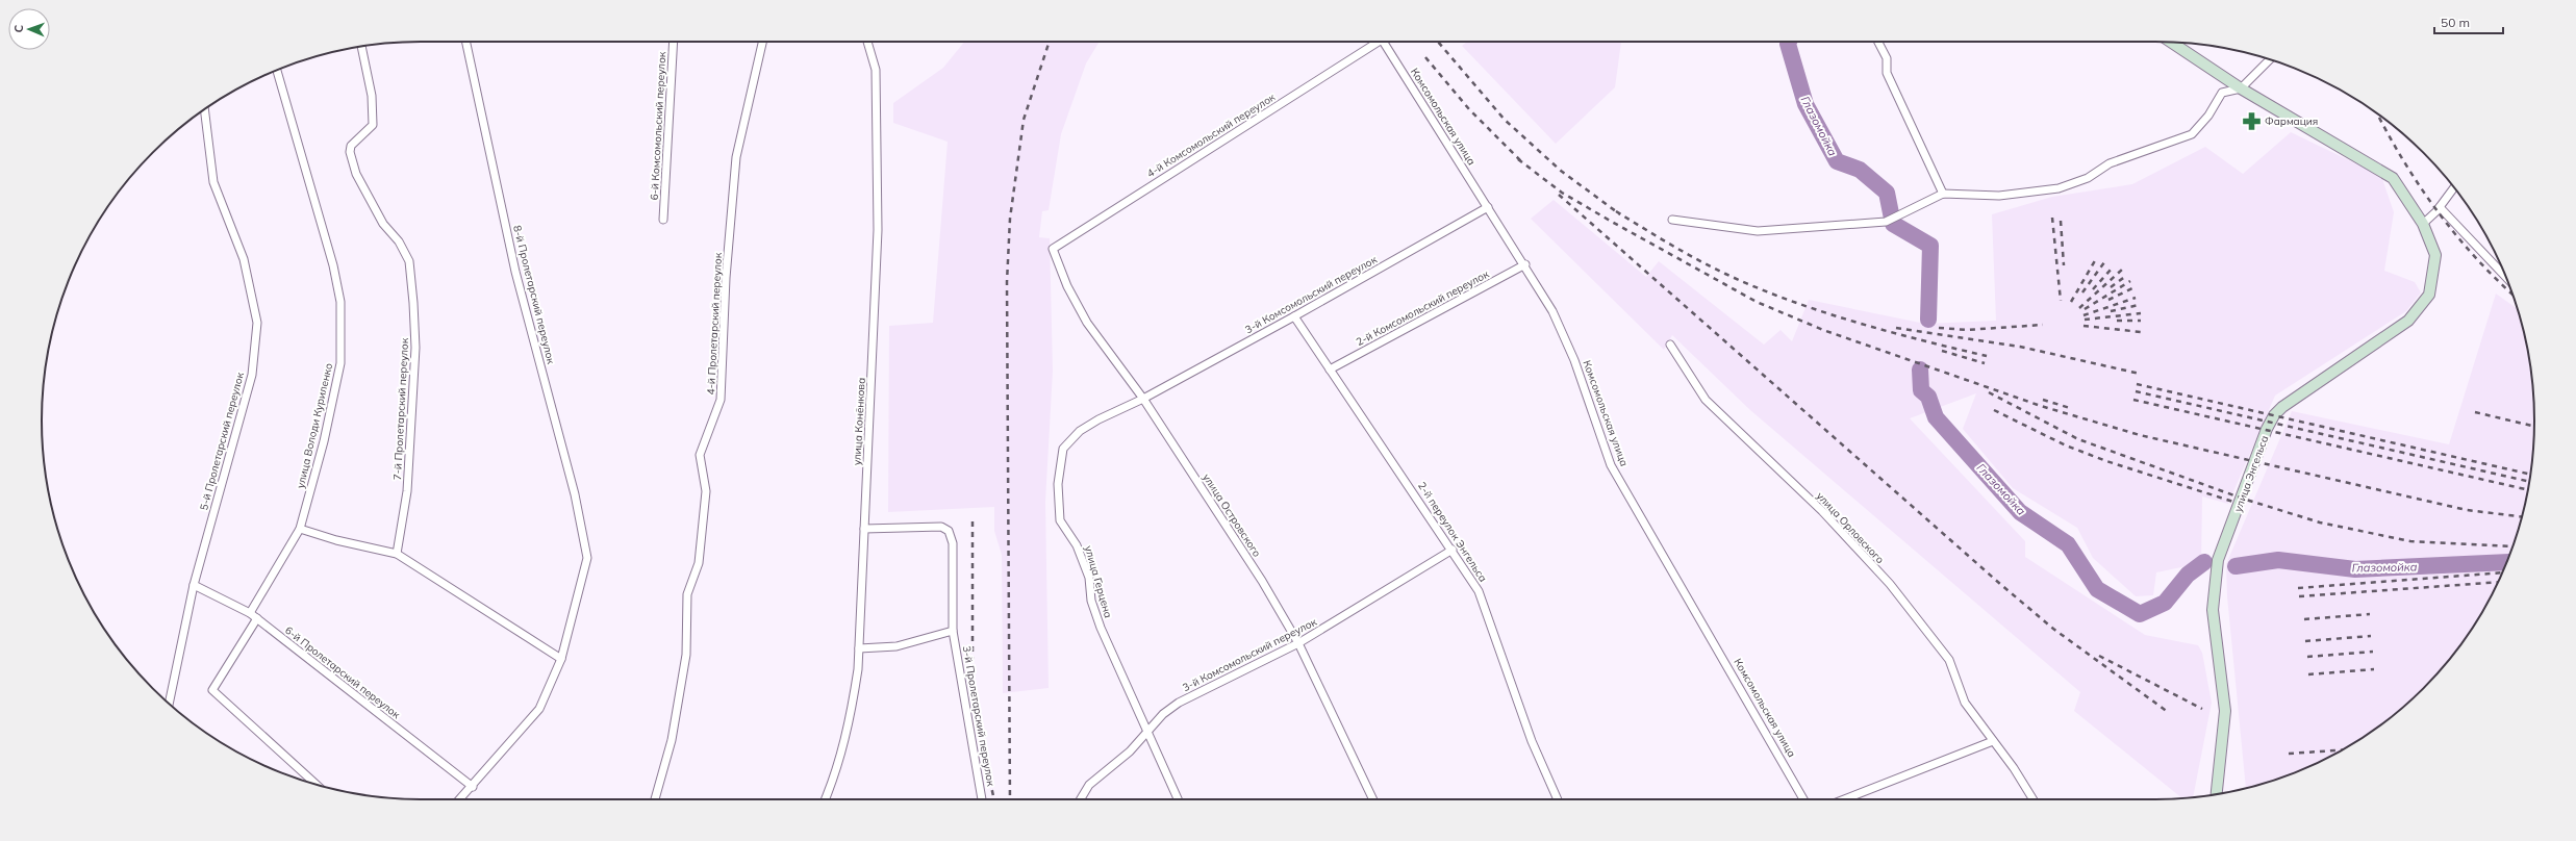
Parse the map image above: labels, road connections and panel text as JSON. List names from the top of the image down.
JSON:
{
  "streets": {
    "street": [
      "Комсомольская улица",
      "6-й Комсомольский переулок",
      "4-й Комсомольский переулок",
      "8-й Пролетарский переулок",
      "3-й Комсомольский переулок",
      "2-й Комсомольский переулок",
      "4-й Пролетарский переулок",
      "7-й Пролетарский переулок",
      "улица Конёнкова",
      "улица Володи Куриленко",
      "5-й Пролетарский переулок",
      "улица Энгельса",
      "улица Островского",
      "улица Орловского",
      "2-й переулок Энгельса",
      "улица Герцена",
      "6-й Пролетарский переулок",
      "3-й Пролетарский переулок"
    ]
  },
  "crossings": [
    ["Комсомольская улица", "3-й Комсомольский переулок"],
    ["Комсомольская улица", "2-й Комсомольский переулок"],
    ["4-й Комсомольский переулок", "улица Островского"],
    ["3-й Комсомольский переулок", "улица Островского"],
    ["3-й Комсомольский переулок", "2-й переулок Энгельса"],
    ["3-й Комсомольский переулок", "улица Герцена"],
    ["2-й Комсомольский переулок", "2-й переулок Энгельса"],
    ["улица Конёнкова", "3-й Пролетарский переулок"],
    ["улица Володи Куриленко", "6-й Пролетарский переулок"],
    ["5-й Пролетарский переулок", "6-й Пролетарский переулок"],
    ["улица Островского", "улица Герцена"]
  ],
  "water": ["Глазомойка"],
  "places": {
    "pharmacy": ["Фармация"]
  },
  "scale_bar": "50 m",
  "north": "left"
}
